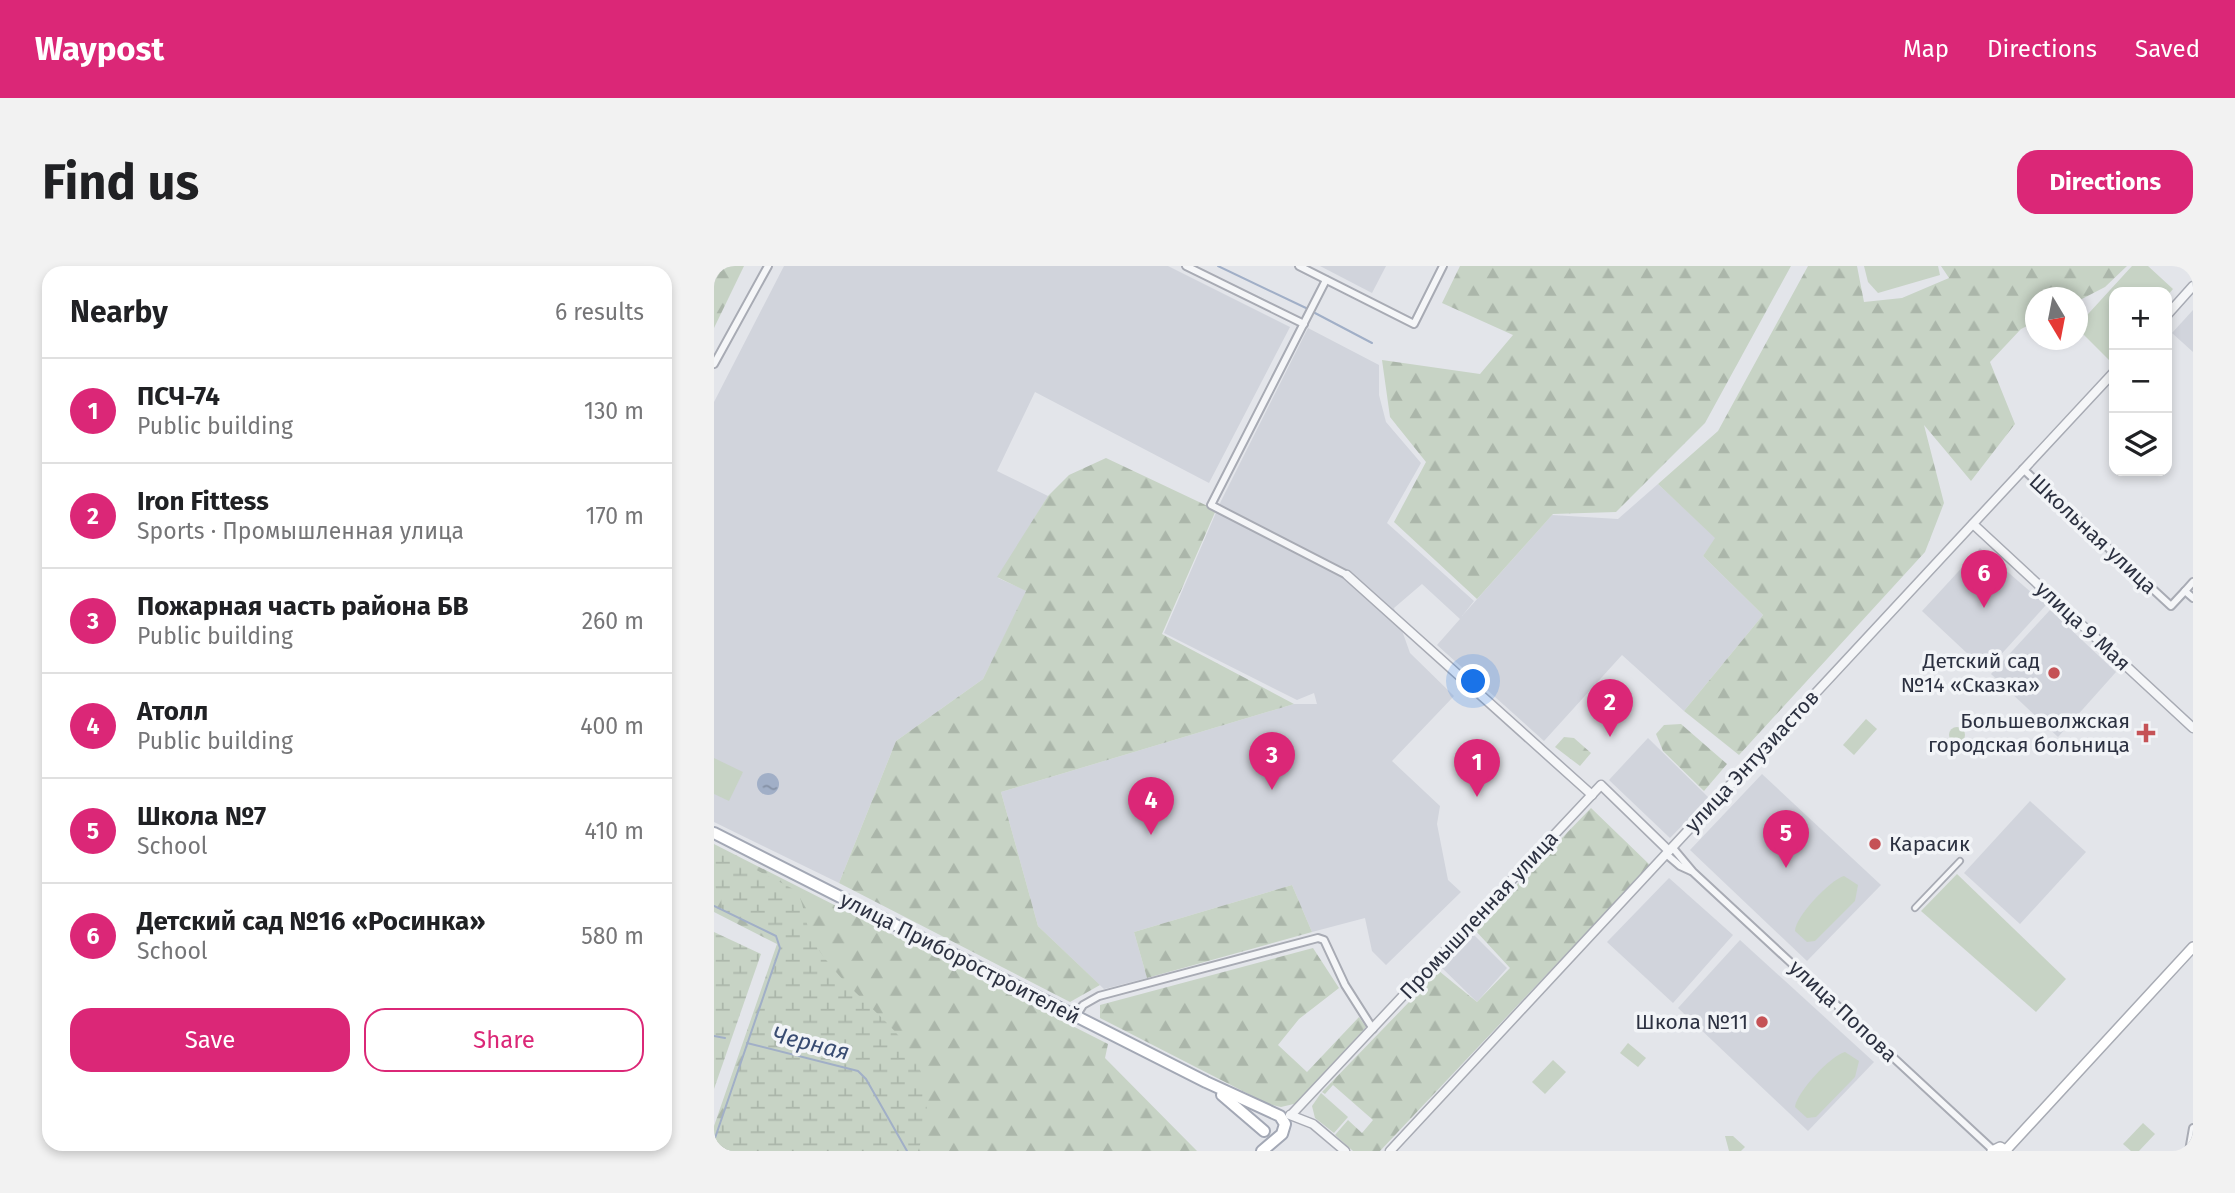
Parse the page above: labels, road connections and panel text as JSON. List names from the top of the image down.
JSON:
{
  "streets": {
    "main road": ["улица Приборостроителей"],
    "street": [
      "Школьная улица",
      "улица 9 Мая",
      "улица Энтузиастов",
      "Промышленная улица",
      "улица Попова"
    ]
  },
  "crossings": [
    ["Школьная улица", "улица Энтузиастов"],
    ["улица 9 Мая", "улица Энтузиастов"],
    ["улица Энтузиастов", "улица Попова"],
    ["Промышленная улица", "улица Приборостроителей"]
  ],
  "water": ["Черная"],
  "places": {
    "other": ["Детский сад №14 «Сказка»", "Карасик", "Школа №11"],
    "health": ["Большеволжская городская больница"]
  },
  "north": "bottom",
  "page": {
    "header": "Waypost",
    "nav": ["Map", "Directions", "Saved"],
    "buttons": [
      "Directions",
      ["Save", "Share"]
    ],
    "title": "Find us",
    "heading": ["Nearby", "6 results"],
    "map_buttons": ["+", "−"],
    "list": [
      {
        "mark": "1",
        "name": "ПСЧ-74",
        "note": "Public building",
        "value": "130 m"
      },
      {
        "mark": "2",
        "name": "Iron Fittess",
        "note": "Sports · Промышленная улица",
        "value": "170 m"
      },
      {
        "mark": "3",
        "name": "Пожарная часть района БВ",
        "note": "Public building",
        "value": "260 m"
      },
      {
        "mark": "4",
        "name": "Атолл",
        "note": "Public building",
        "value": "400 m"
      },
      {
        "mark": "5",
        "name": "Школа №7",
        "note": "School",
        "value": "410 m"
      },
      {
        "mark": "6",
        "name": "Детский сад №16 «Росинка»",
        "note": "School",
        "value": "580 m"
      }
    ],
    "pins": [
      "6",
      "2",
      "3",
      "1",
      "4",
      "5"
    ]
  }
}
